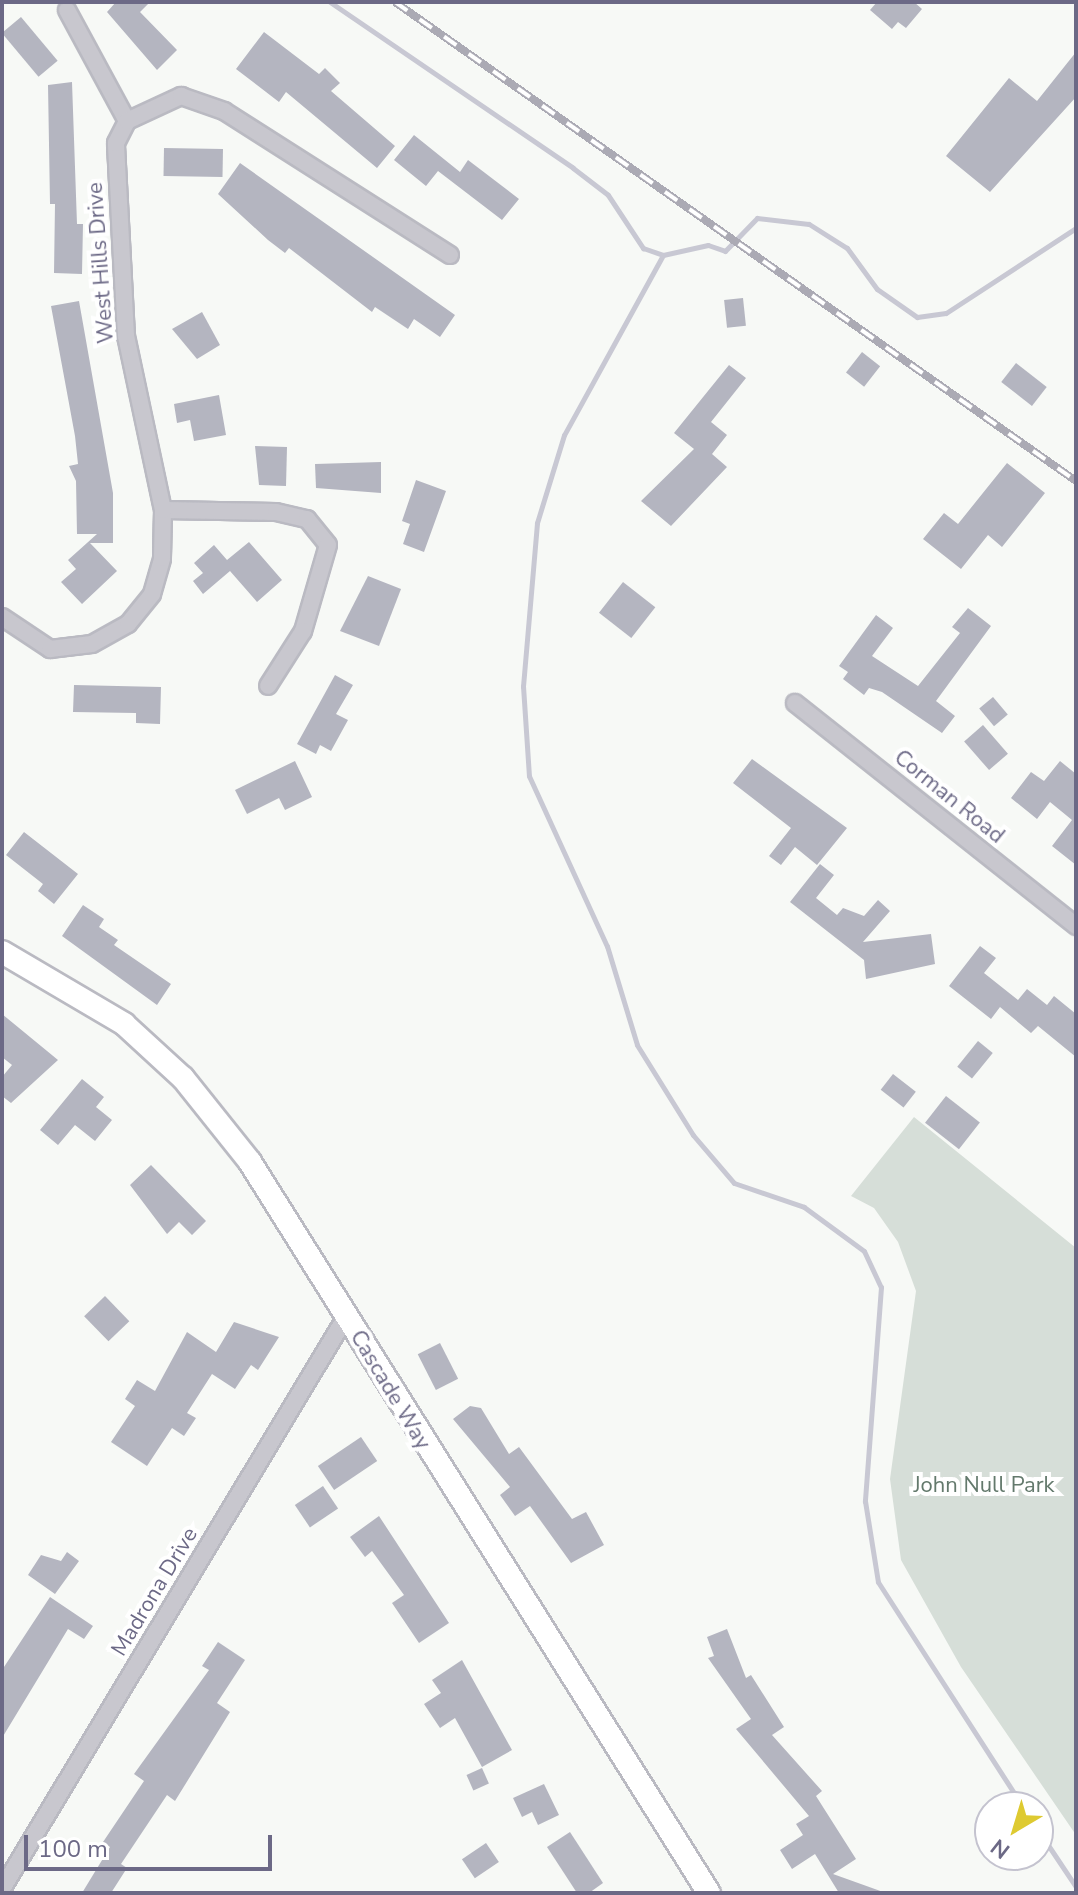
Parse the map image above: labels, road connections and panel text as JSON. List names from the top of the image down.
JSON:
{
  "streets": {
    "street": [
      "West Hills Drive",
      "Corman Road",
      "Cascade Way",
      "Madrona Drive"
    ]
  },
  "crossings": [
    ["Cascade Way", "Madrona Drive"]
  ],
  "parks": ["John Null Park"],
  "scale_bar": "100 m",
  "north": "bottom left"
}
